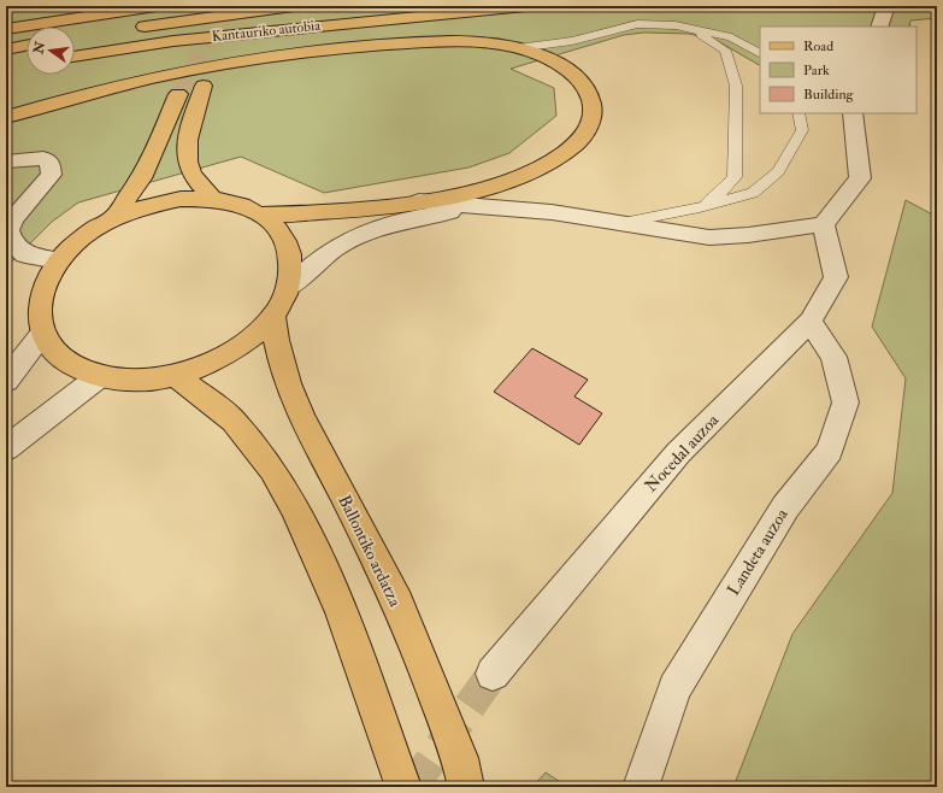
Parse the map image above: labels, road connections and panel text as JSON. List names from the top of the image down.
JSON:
{
  "streets": {
    "main road": ["Kantauriko autobia", "Ballontiko ardatza"],
    "street": ["Nocedal auzoa", "Landeta auzoa"]
  },
  "crossings": [
    ["Nocedal auzoa", "Landeta auzoa"]
  ],
  "legend": ["Road", "Park", "Building"],
  "north": "left"
}
